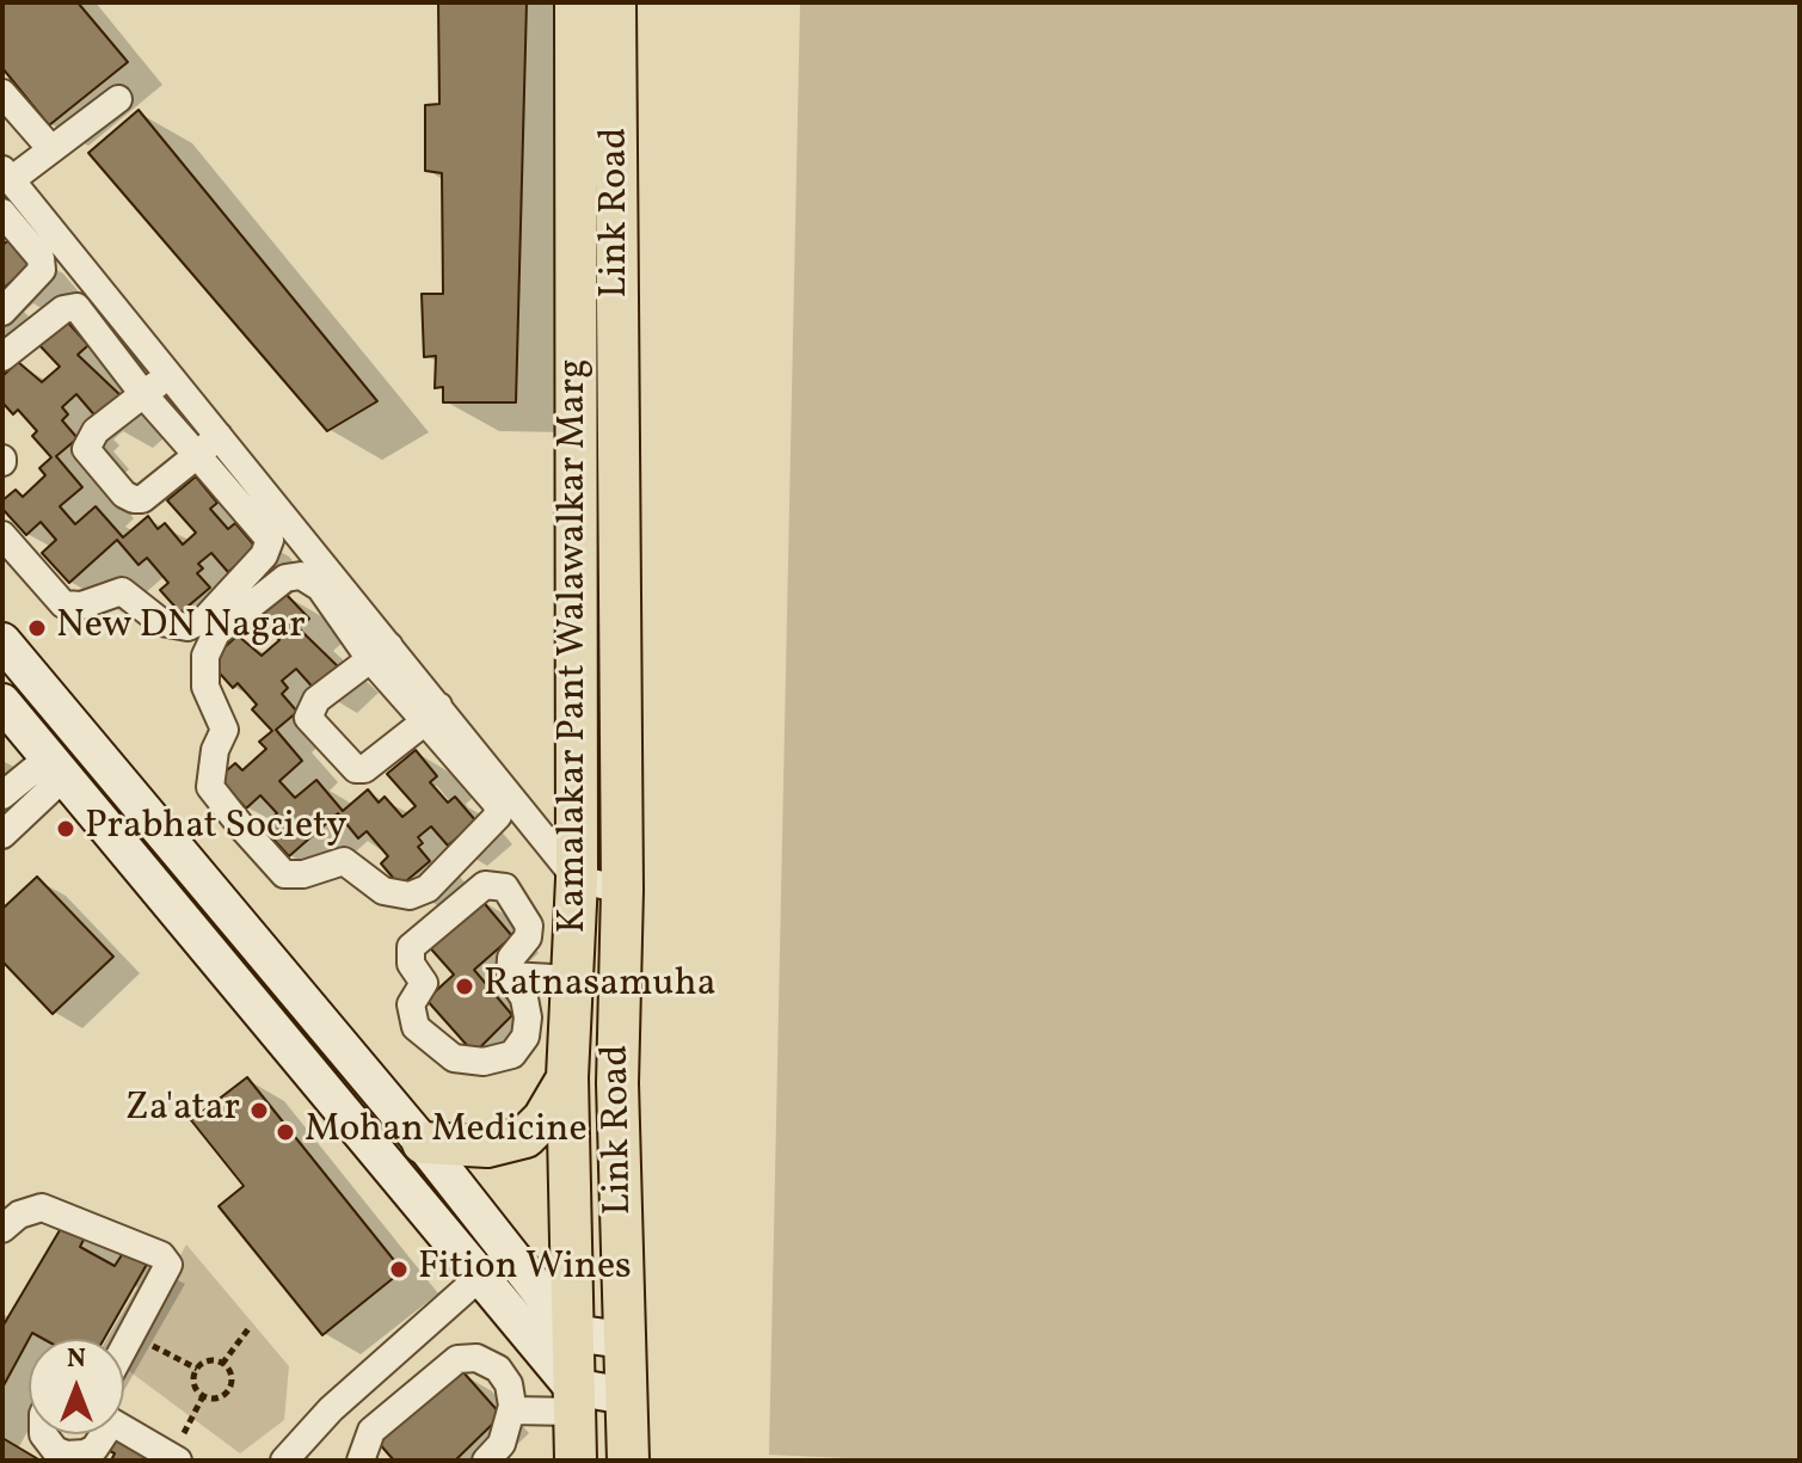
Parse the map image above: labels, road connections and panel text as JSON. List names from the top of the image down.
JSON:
{
  "streets": {
    "main road": ["Link Road", "Kamalakar Pant Walawalkar Marg"]
  },
  "places": [
    "New DN Nagar",
    "Prabhat Society",
    "Ratnasamuha",
    "Za'atar",
    "Mohan Medicine",
    "Fition Wines"
  ],
  "north": "top"
}
